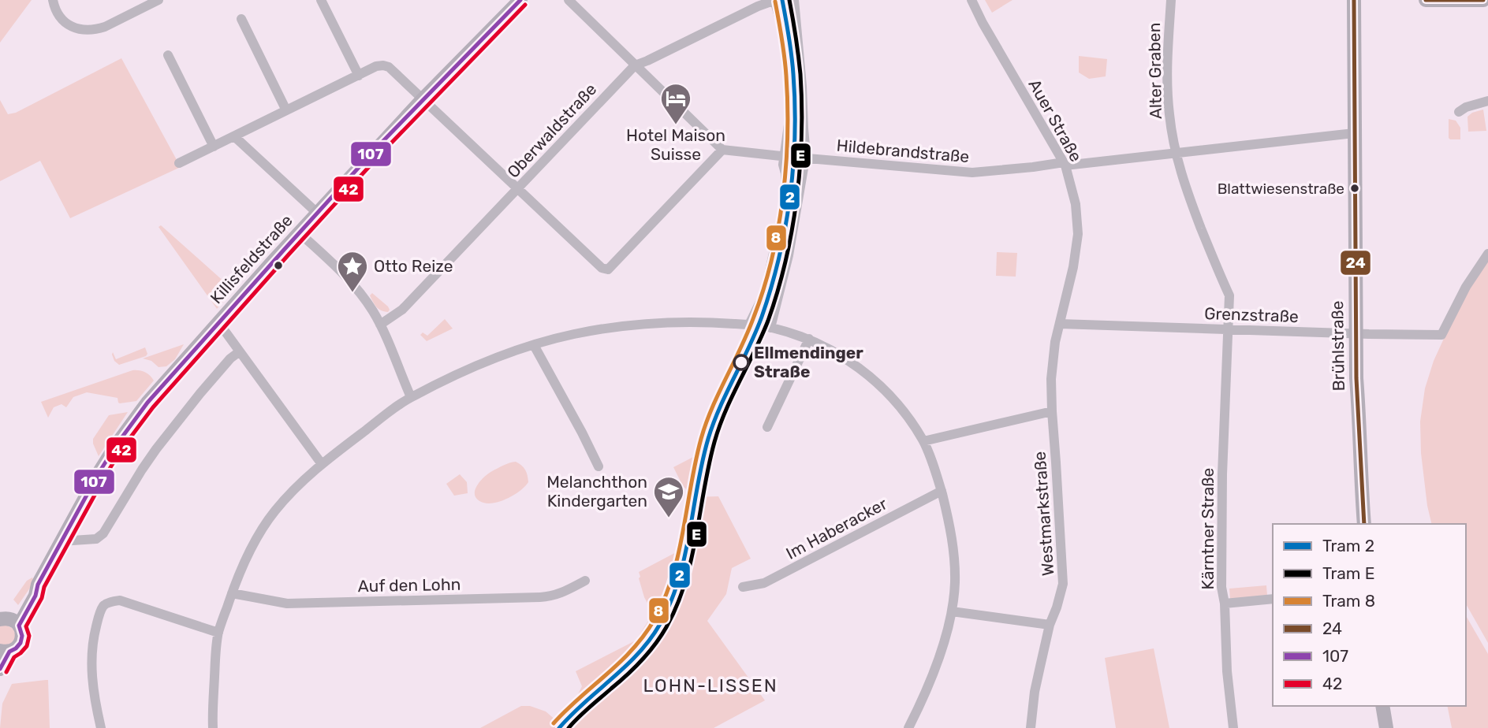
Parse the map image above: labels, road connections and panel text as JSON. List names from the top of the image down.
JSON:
{
  "streets": {
    "main road": ["Killisfeldstraße", "Brühlstraße"],
    "street": [
      "Alter Graben",
      "Auer Straße",
      "Oberwaldstraße",
      "Hildebrandstraße",
      "Grenzstraße",
      "Westmarkstraße",
      "Im Haberacker",
      "Kärntner Straße",
      "Auf den Lohn"
    ]
  },
  "crossings": [
    ["Alter Graben", "Grenzstraße"],
    ["Alter Graben", "Kärntner Straße"],
    ["Auer Straße", "Hildebrandstraße"],
    ["Auer Straße", "Grenzstraße"],
    ["Auer Straße", "Westmarkstraße"],
    ["Grenzstraße", "Brühlstraße"],
    ["Grenzstraße", "Kärntner Straße"]
  ],
  "districts": ["LOHN-LISSEN"],
  "places": {
    "hotel": ["Hotel Maison Suisse"],
    "other": ["Blattwiesenstraße", "Ellmendinger Straße"],
    "place": ["Otto Reize"],
    "school or university": ["Melanchthon Kindergarten"]
  },
  "lines": [
    "tram line 2",
    "tram line E",
    "transit line 24",
    "transit line 107",
    "tram line 8",
    "transit line 42"
  ],
  "legend": [
    "Tram 2",
    "Tram E",
    "Tram 8",
    "24",
    "107",
    "42"
  ]
}
